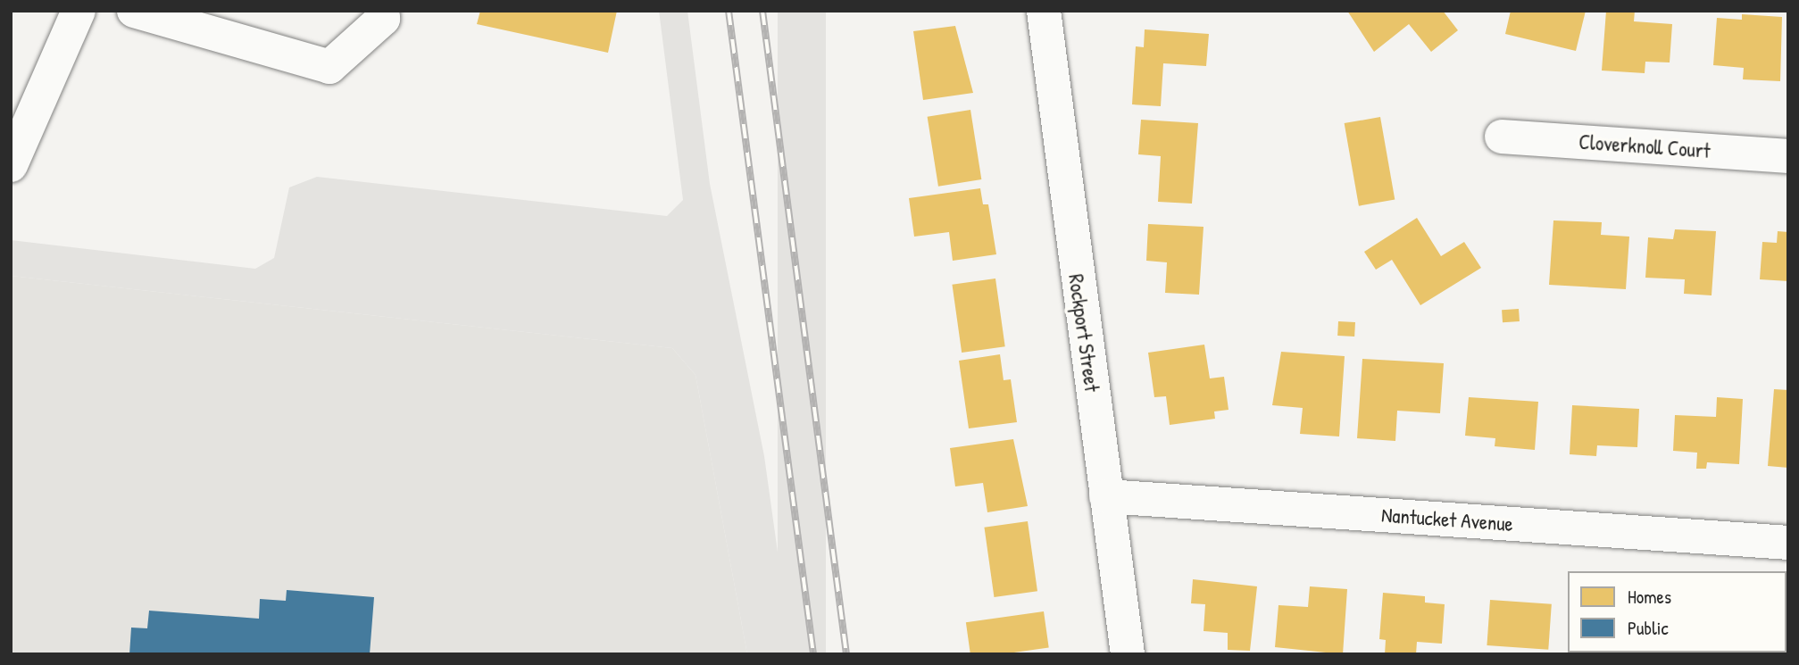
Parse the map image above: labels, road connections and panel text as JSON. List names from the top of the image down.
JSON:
{
  "streets": {
    "street": ["Cloverknoll Court", "Rockport Street", "Nantucket Avenue"]
  },
  "crossings": [
    ["Rockport Street", "Nantucket Avenue"]
  ],
  "legend": ["Homes", "Public"]
}
